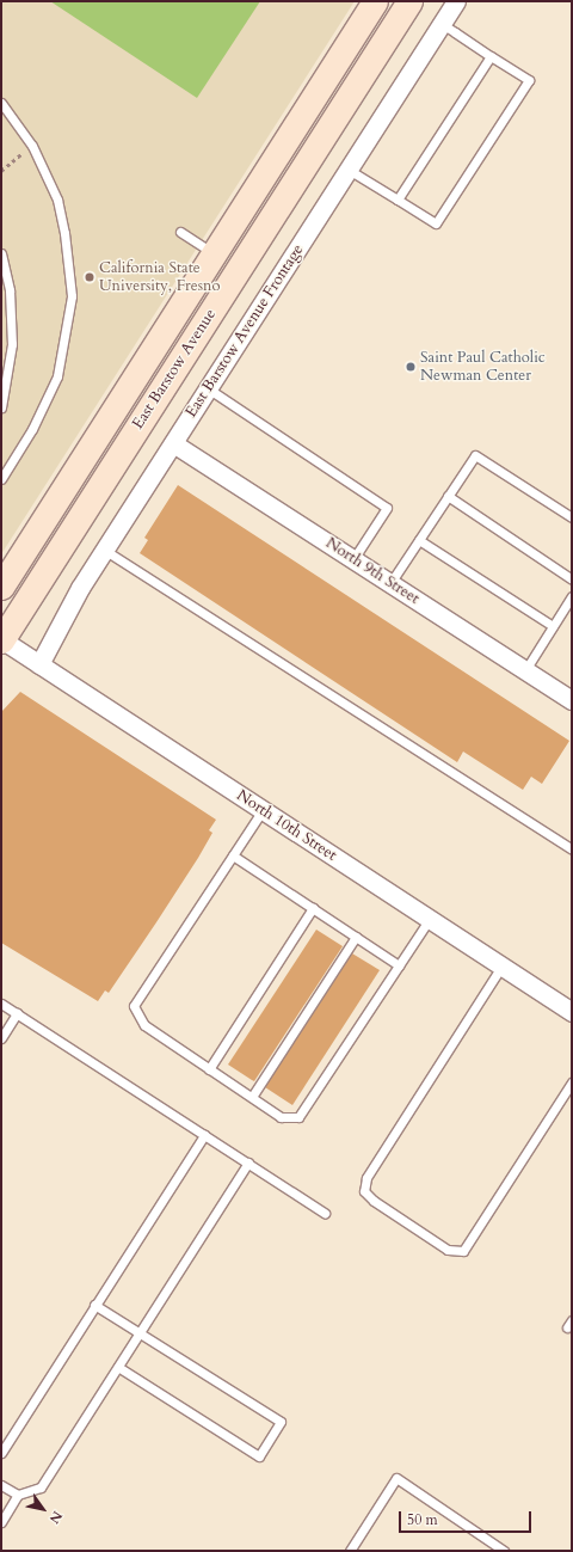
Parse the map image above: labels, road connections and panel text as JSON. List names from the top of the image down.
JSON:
{
  "streets": {
    "main road": ["East Barstow Avenue"],
    "street": ["East Barstow Avenue Frontage", "North 9th Street", "North 10th Street"]
  },
  "crossings": [
    ["East Barstow Avenue Frontage", "North 9th Street"],
    ["East Barstow Avenue Frontage", "North 10th Street"],
    ["East Barstow Avenue", "North 10th Street"]
  ],
  "places": ["California State University, Fresno", "Saint Paul Catholic Newman Center"],
  "scale_bar": "50 m",
  "north": "bottom right"
}
